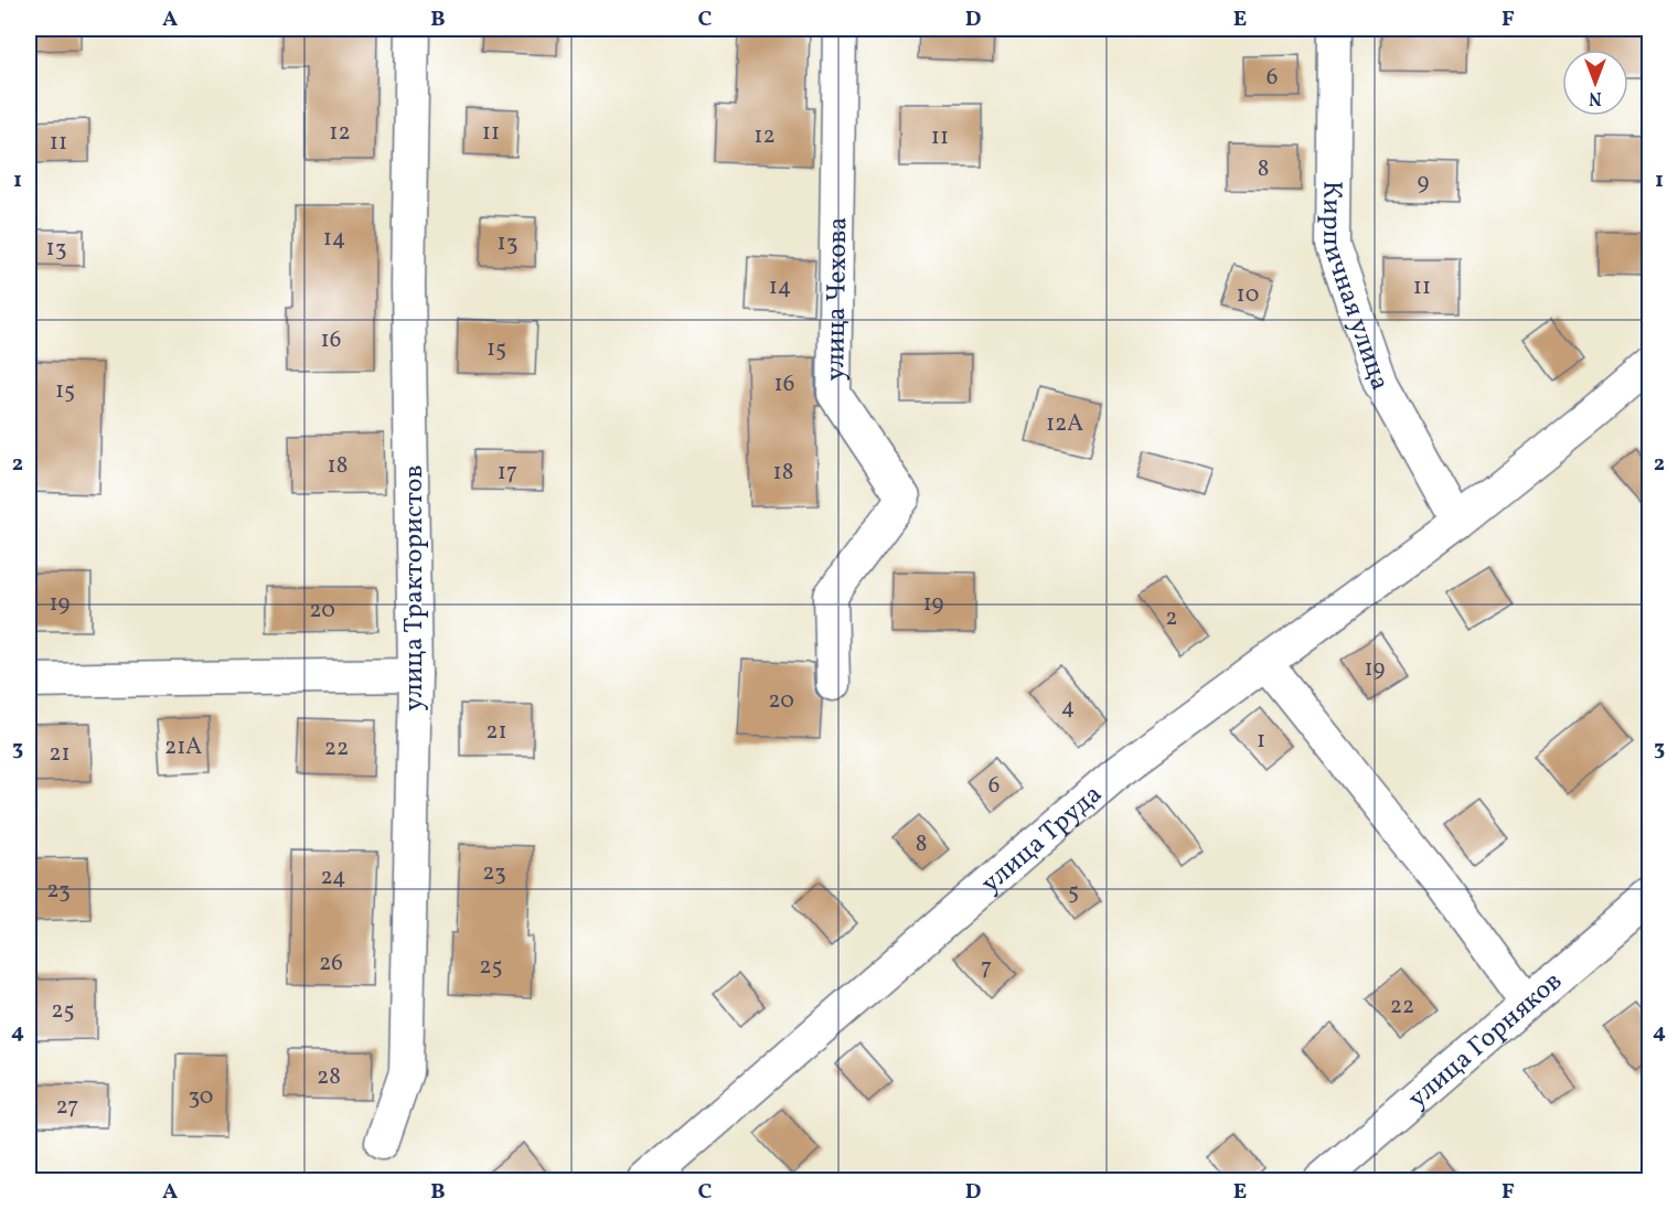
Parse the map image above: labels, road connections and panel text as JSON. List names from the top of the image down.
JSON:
{
  "streets": {
    "street": [
      "Кирпичная улица",
      "улица Чехова",
      "улица Трактористов",
      "улица Труда",
      "улица Горняков"
    ]
  },
  "crossings": [
    ["Кирпичная улица", "улица Труда"]
  ],
  "house_numbers": [
    "6",
    "12",
    "11",
    "12",
    "11",
    "11",
    "8",
    "9",
    "14",
    "13",
    "13",
    "14",
    "11",
    "10",
    "16",
    "15",
    "16",
    "15",
    "12А",
    "18",
    "17",
    "18",
    "19",
    "19",
    "20",
    "2",
    "19",
    "20",
    "4",
    "21",
    "1",
    "21А",
    "22",
    "21",
    "6",
    "8",
    "23",
    "24",
    "23",
    "5",
    "26",
    "25",
    "7",
    "22",
    "25",
    "28",
    "30",
    "27"
  ],
  "north": "bottom",
  "grid": {
    "columns": [
      "A",
      "B",
      "C",
      "D",
      "E",
      "F"
    ],
    "rows": [
      "1",
      "2",
      "3",
      "4"
    ]
  }
}
